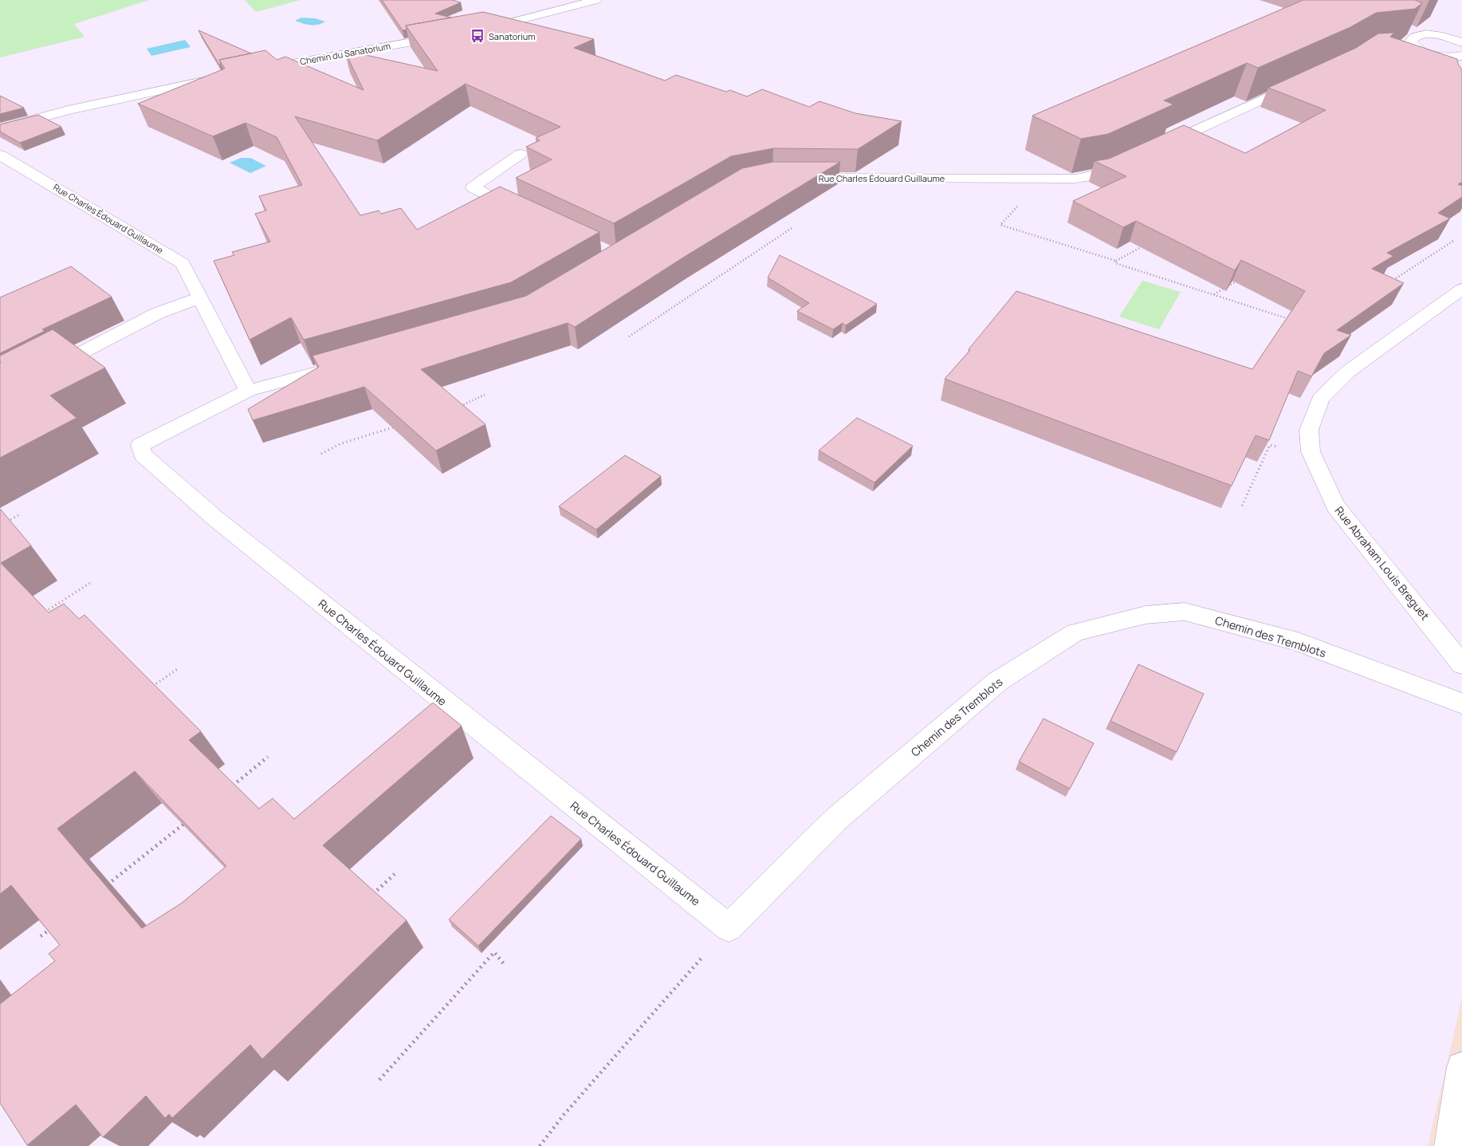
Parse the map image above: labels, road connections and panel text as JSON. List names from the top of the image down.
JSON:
{
  "streets": {
    "street": [
      "Chemin du Sanatorium",
      "Rue Charles Édouard Guillaume",
      "Rue Abraham Louis Breguet",
      "Chemin des Tremblots"
    ]
  },
  "crossings": [
    ["Rue Charles Édouard Guillaume", "Chemin des Tremblots"]
  ],
  "places": {
    "bus stop": ["Sanatorium"]
  }
}
